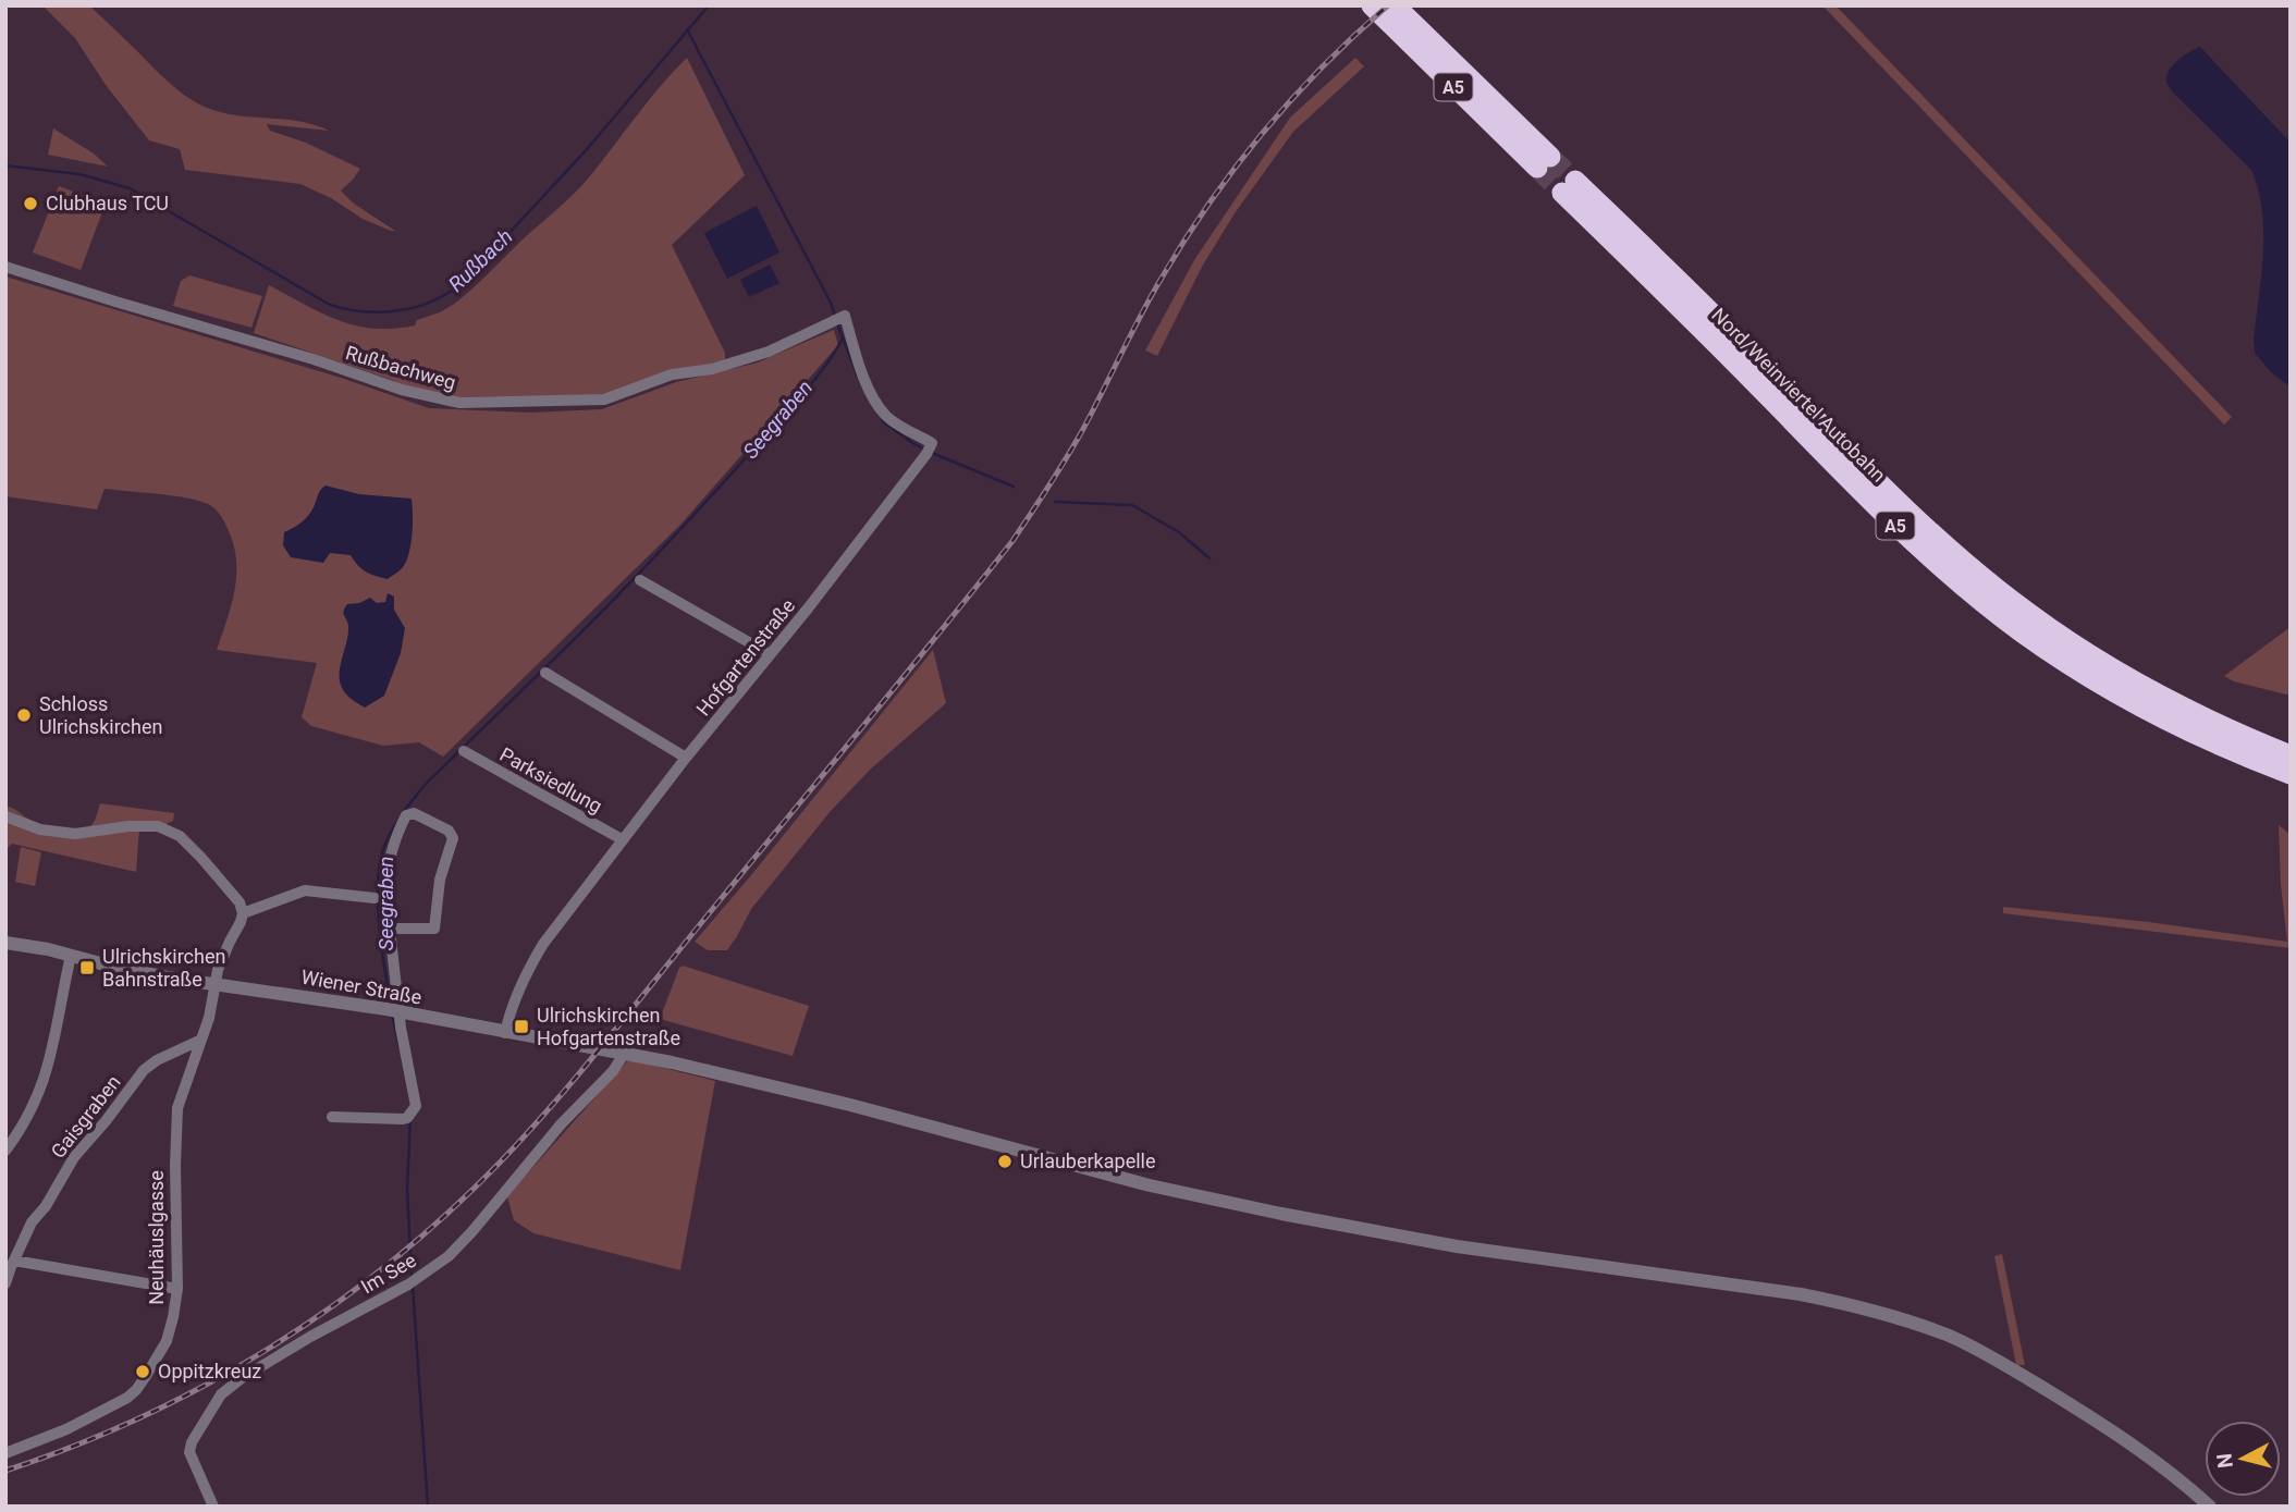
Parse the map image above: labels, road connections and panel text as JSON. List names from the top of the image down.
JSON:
{
  "streets": {
    "highway": ["A5", "Nord/Weinviertel Autobahn"],
    "street": [
      "Rußbachweg",
      "Hofgartenstraße",
      "Parksiedlung",
      "Wiener Straße",
      "Gaisgraben",
      "Neuhäuslgasse",
      "Im See"
    ]
  },
  "crossings": [
    ["Rußbachweg", "Hofgartenstraße"],
    ["Hofgartenstraße", "Parksiedlung"],
    ["Hofgartenstraße", "Wiener Straße"],
    ["Wiener Straße", "Neuhäuslgasse"],
    ["Wiener Straße", "Im See"],
    ["Gaisgraben", "Neuhäuslgasse"]
  ],
  "water": ["Rußbach", "Seegraben"],
  "places": {
    "other": [
      "Clubhaus TCU",
      "Schloss Ulrichskirchen",
      "Urlauberkapelle",
      "Oppitzkreuz"
    ],
    "transit": ["Ulrichskirchen Bahnstraße", "Ulrichskirchen Hofgartenstraße"]
  },
  "north": "left"
}
